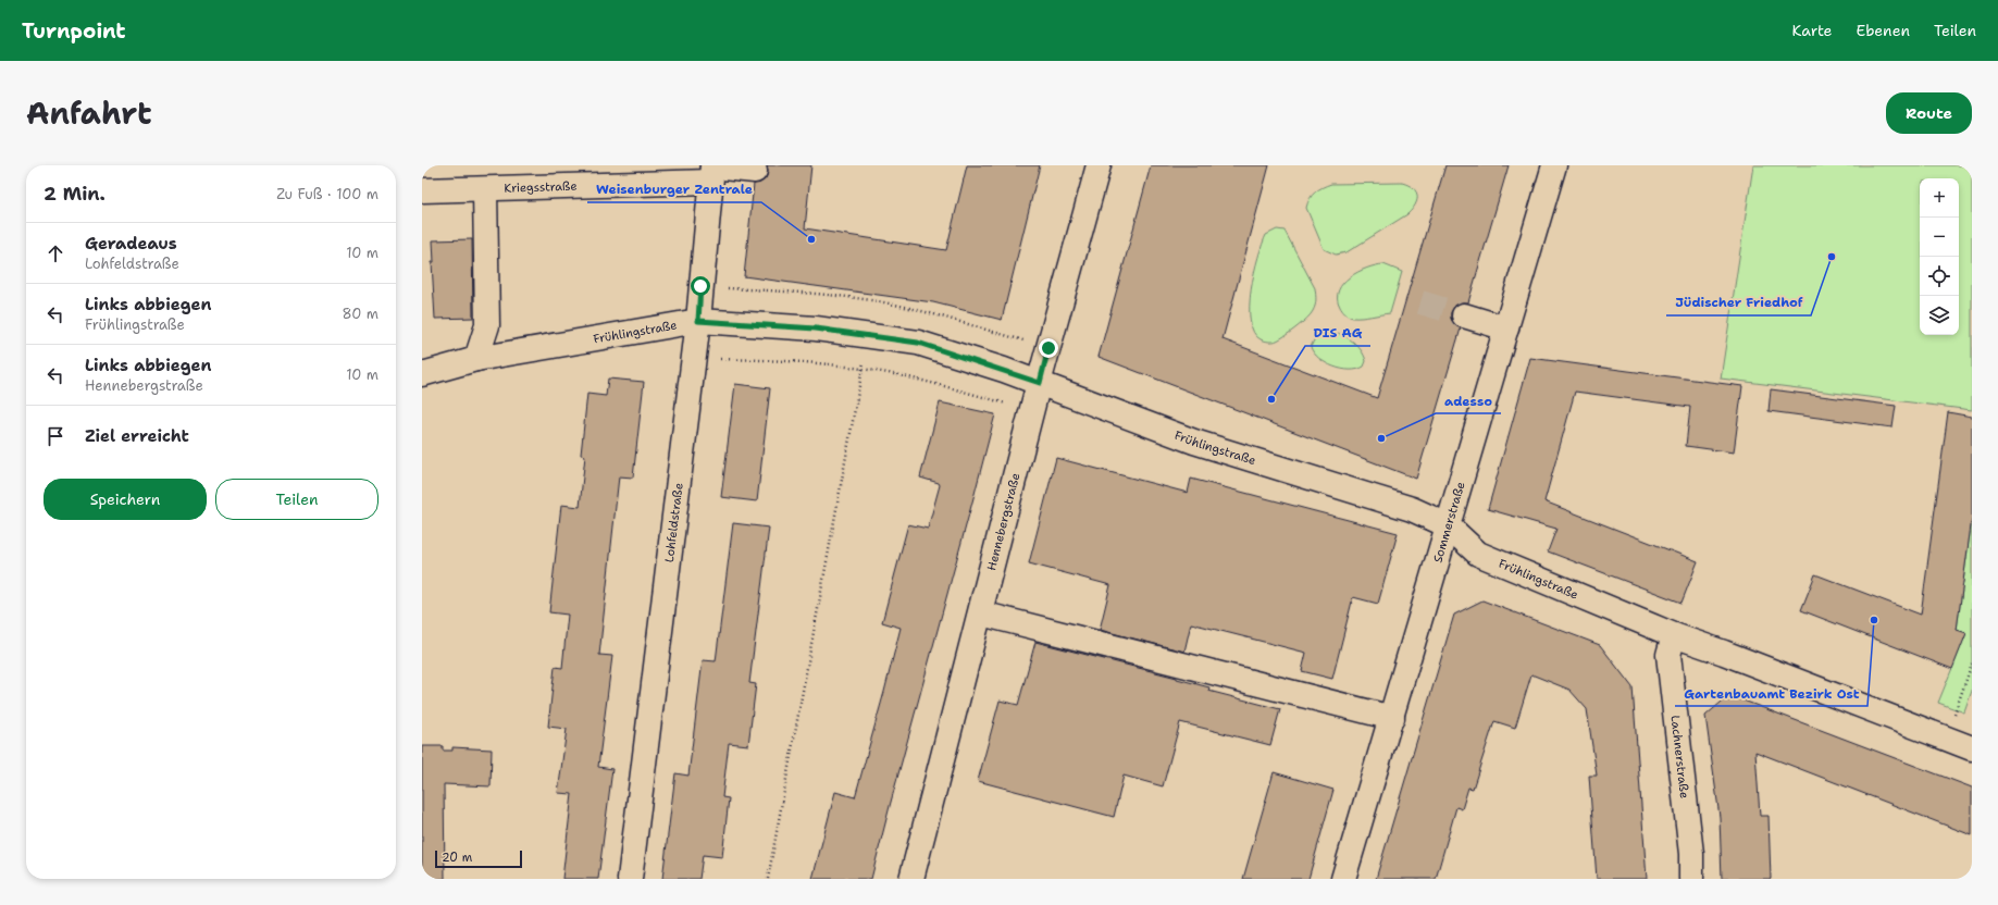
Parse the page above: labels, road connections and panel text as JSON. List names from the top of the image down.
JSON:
{
  "streets": {
    "street": [
      "Kriegsstraße",
      "Frühlingstraße",
      "Lohfeldstraße",
      "Hennebergstraße",
      "Sommerstraße",
      "Lachnerstraße"
    ]
  },
  "crossings": [
    ["Kriegsstraße", "Lohfeldstraße"],
    ["Frühlingstraße", "Lohfeldstraße"],
    ["Frühlingstraße", "Hennebergstraße"],
    ["Frühlingstraße", "Sommerstraße"],
    ["Frühlingstraße", "Lachnerstraße"]
  ],
  "places": [
    "Weisenburger Zentrale",
    "Jüdischer Friedhof",
    "DIS AG",
    "adesso",
    "Gartenbauamt Bezirk Ost"
  ],
  "scale_bar": "20 m",
  "page": {
    "header": "Turnpoint",
    "nav": ["Karte", "Ebenen", "Teilen"],
    "title": "Anfahrt",
    "buttons": [
      "Route",
      ["Speichern", "Teilen"]
    ],
    "heading": ["2 Min.", "Zu Fuß · 100 m"],
    "map_buttons": ["+", "−"],
    "list": [
      ["Geradeaus", "Lohfeldstraße", "10 m"],
      ["Links abbiegen", "Frühlingstraße", "80 m"],
      ["Links abbiegen", "Hennebergstraße", "10 m"],
      "Ziel erreicht"
    ],
    "scale": "20 m"
  }
}
